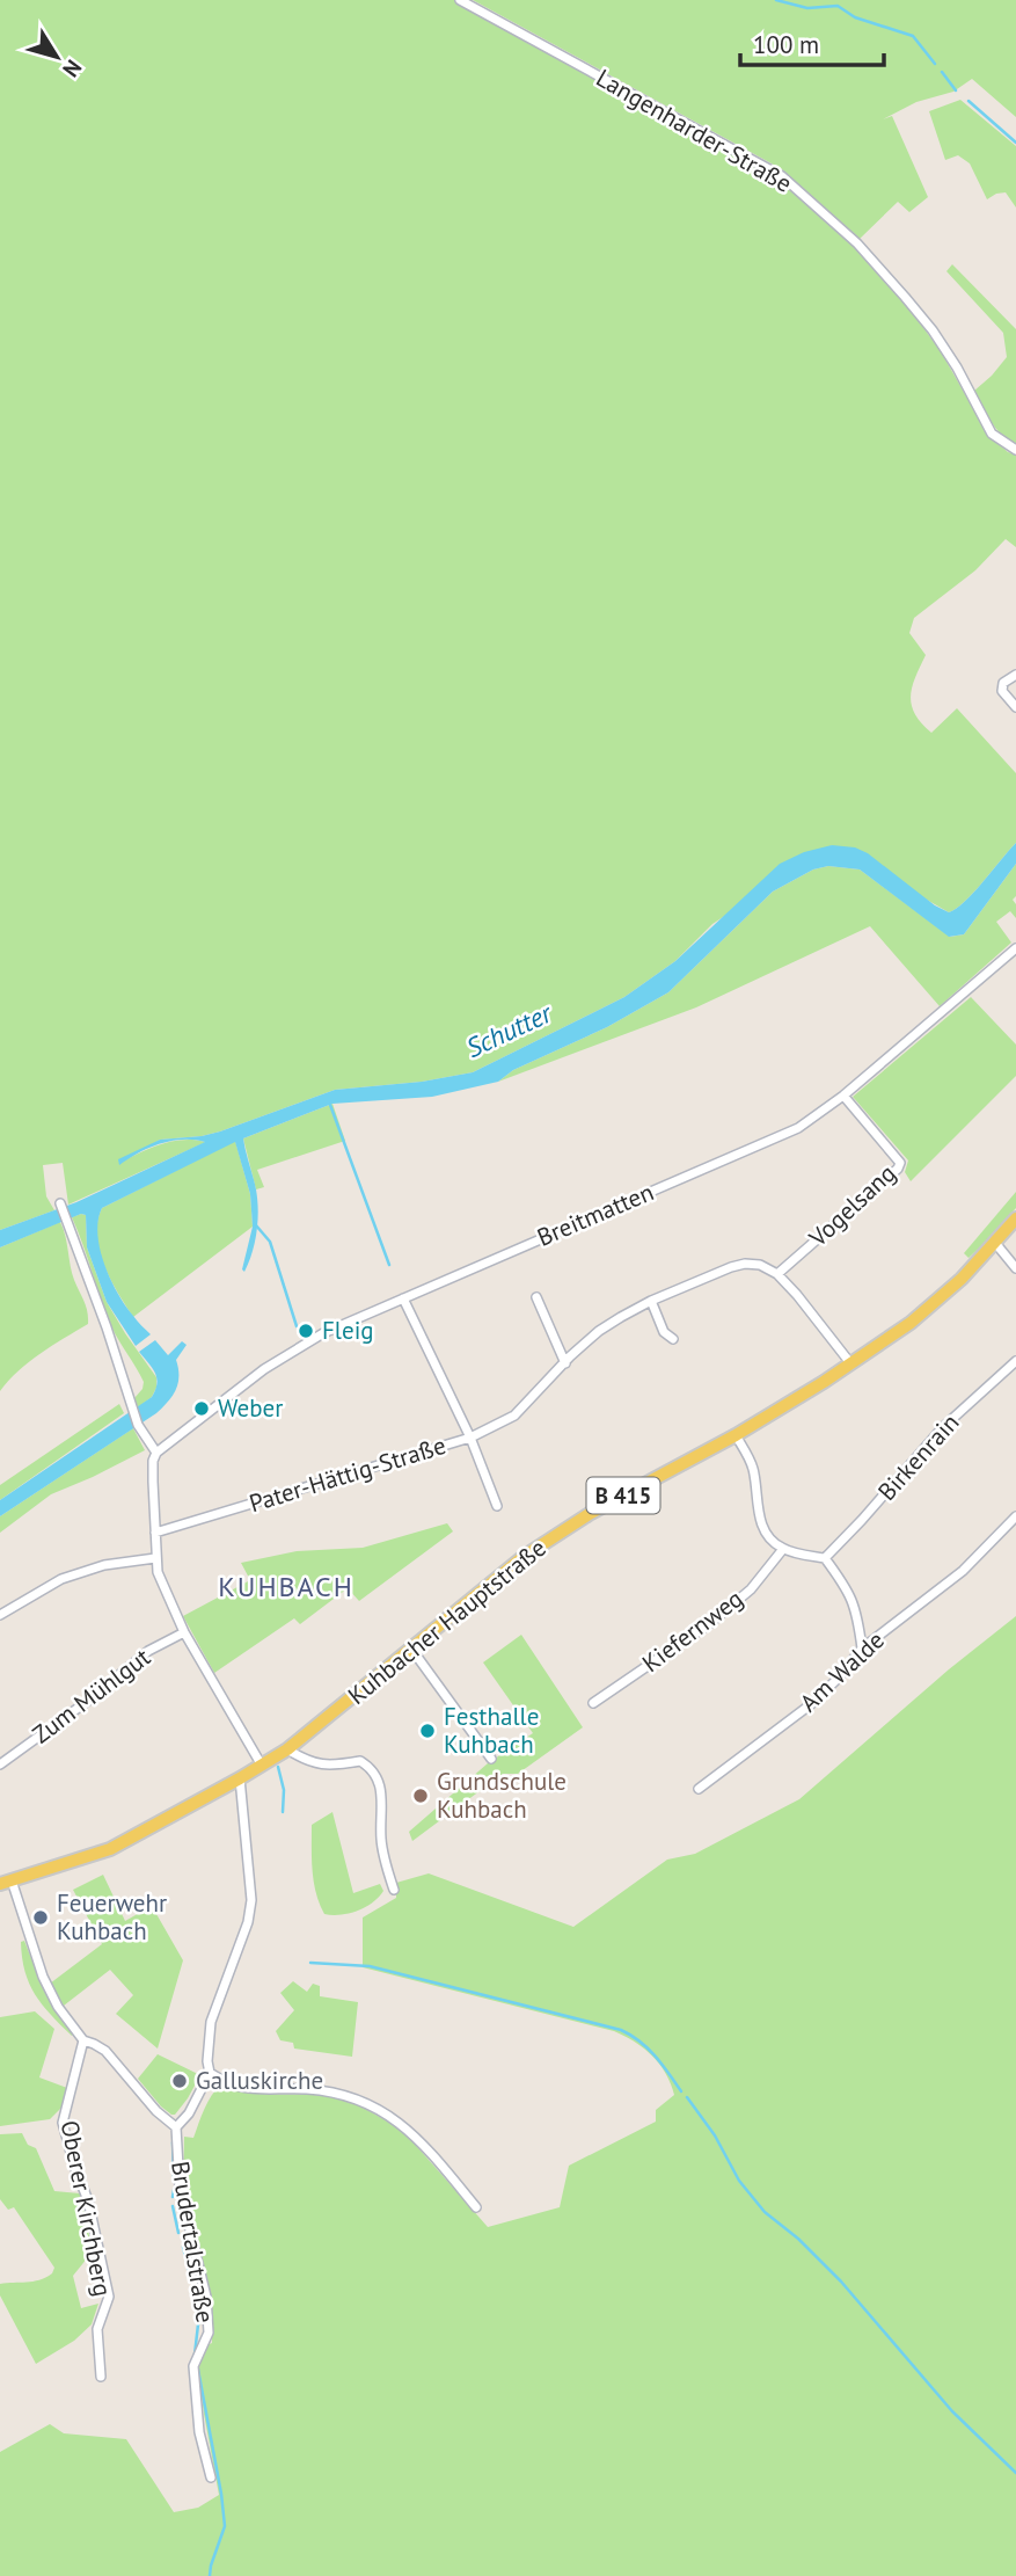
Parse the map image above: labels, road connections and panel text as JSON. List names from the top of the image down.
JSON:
{
  "streets": {
    "main road": ["B 415", "Kuhbacher Hauptstraße"],
    "street": [
      "Langenharder-Straße",
      "Vogelsang",
      "Breitmatten",
      "Birkenrain",
      "Pater-Hättig-Straße",
      "Kiefernweg",
      "Am Walde",
      "Zum Mühlgut",
      "Oberer Kirchberg",
      "Brudertalstraße"
    ]
  },
  "crossings": [
    ["Vogelsang", "Breitmatten"],
    ["B 415", "Kuhbacher Hauptstraße"],
    ["Kuhbacher Hauptstraße", "Brudertalstraße"]
  ],
  "districts": ["KUHBACH"],
  "water": ["Schutter"],
  "places": [
    "Fleig",
    "Weber",
    "Festhalle Kuhbach",
    "Grundschule Kuhbach",
    "Feuerwehr Kuhbach",
    "Galluskirche"
  ],
  "scale_bar": "100 m",
  "north": "bottom right"
}
